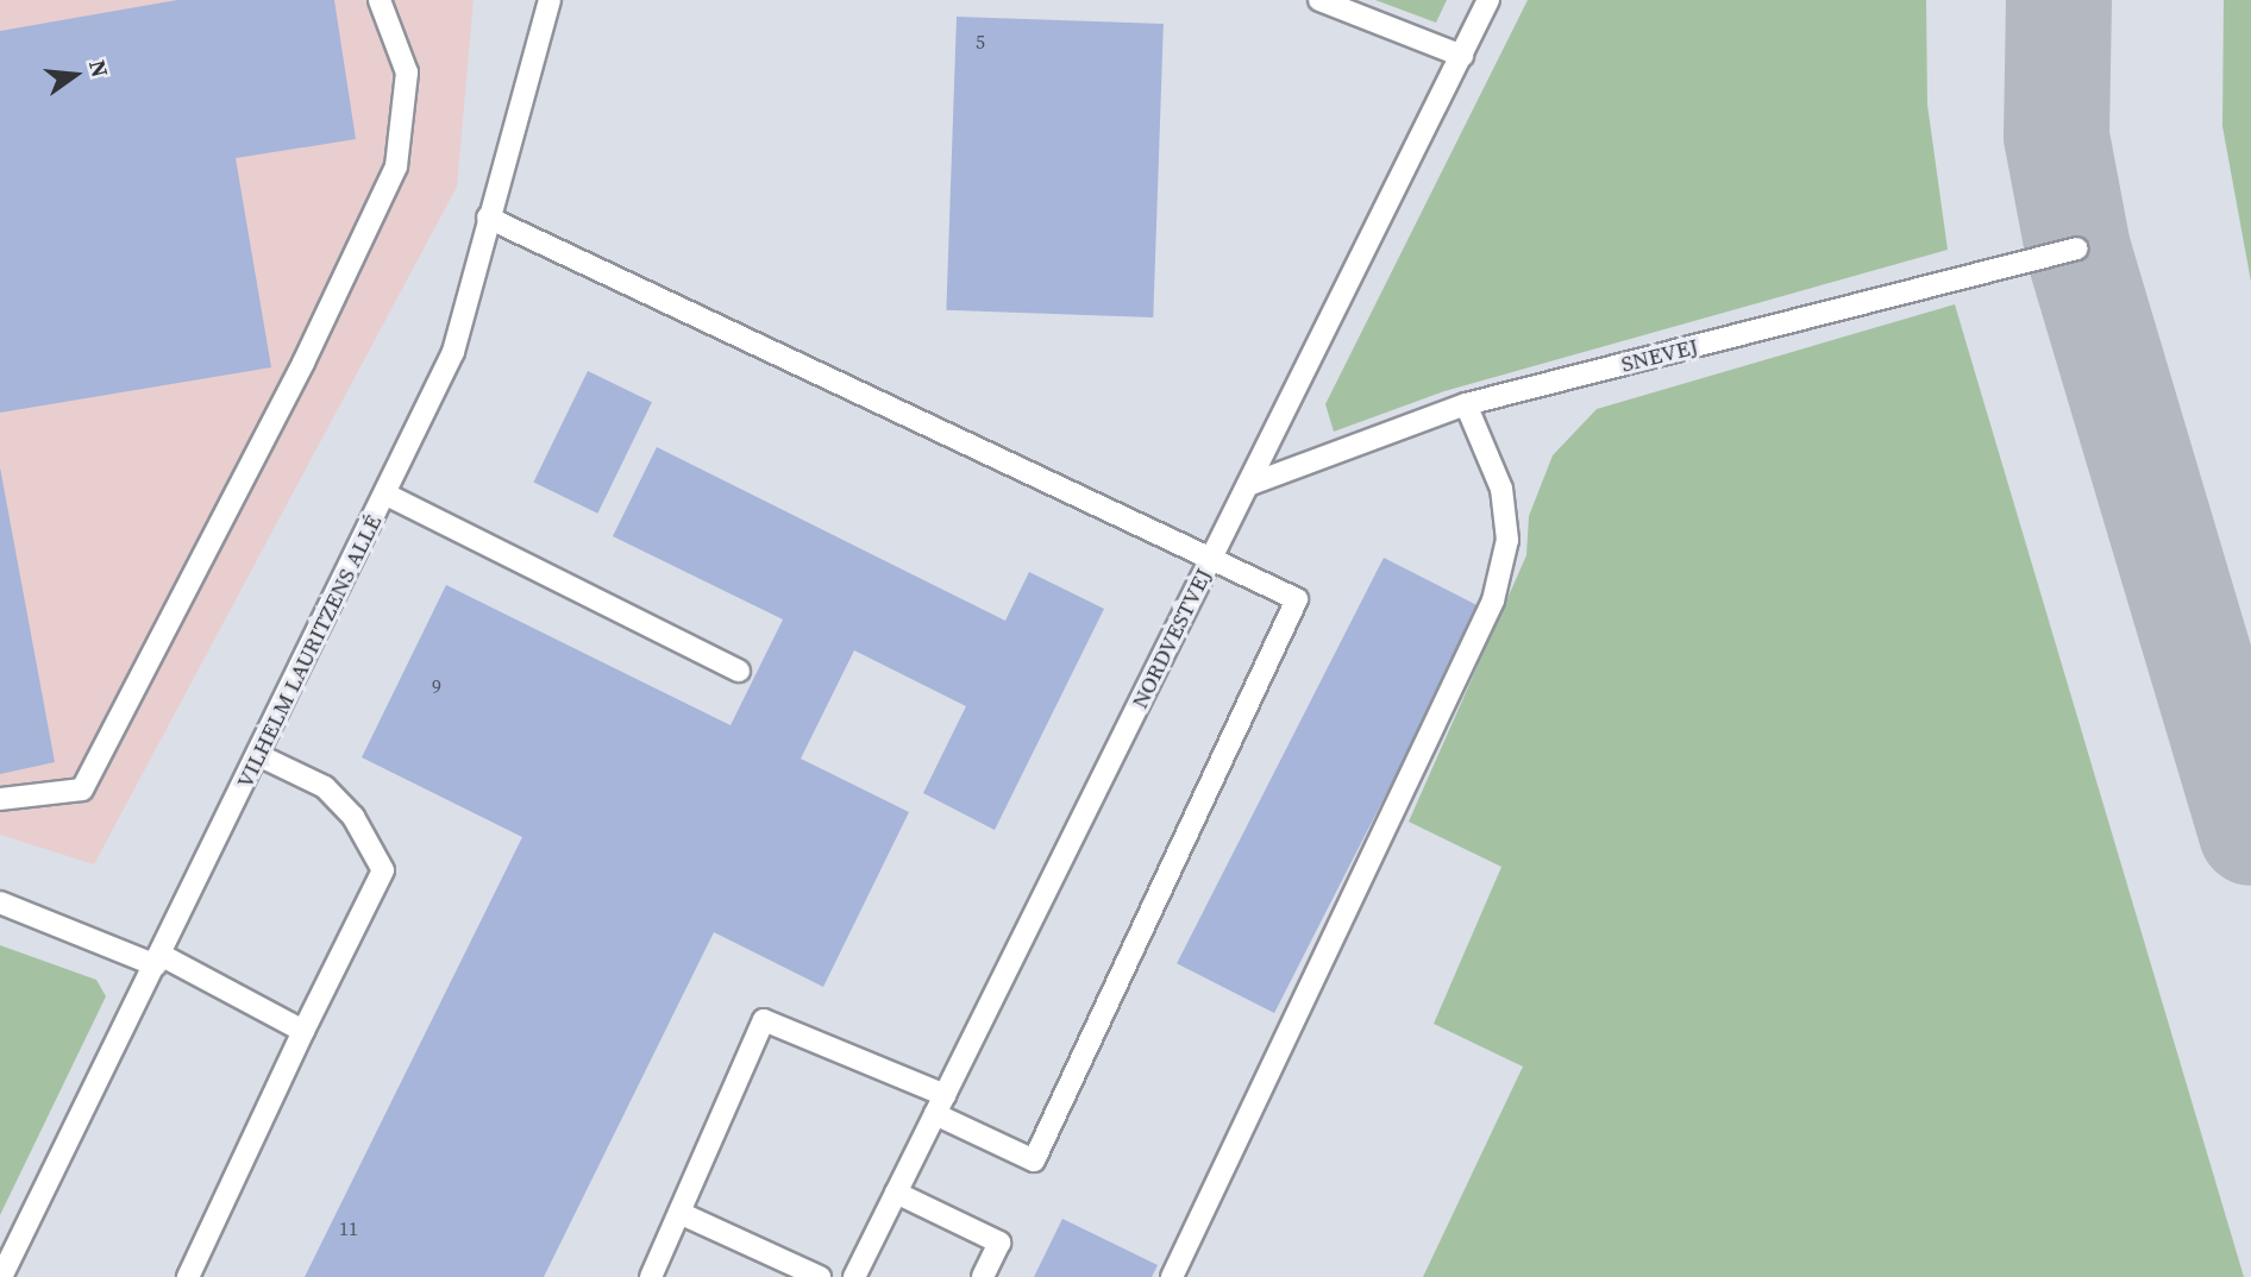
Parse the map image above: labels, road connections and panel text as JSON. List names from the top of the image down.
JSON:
{
  "streets": {
    "lane": ["SNEVEJ", "NORDVESTVEJ", "VILHELM LAURITZENS ALLÉ"]
  },
  "crossings": [
    ["SNEVEJ", "NORDVESTVEJ"]
  ],
  "house_numbers": ["5", "9", "11"],
  "north": "right"
}
